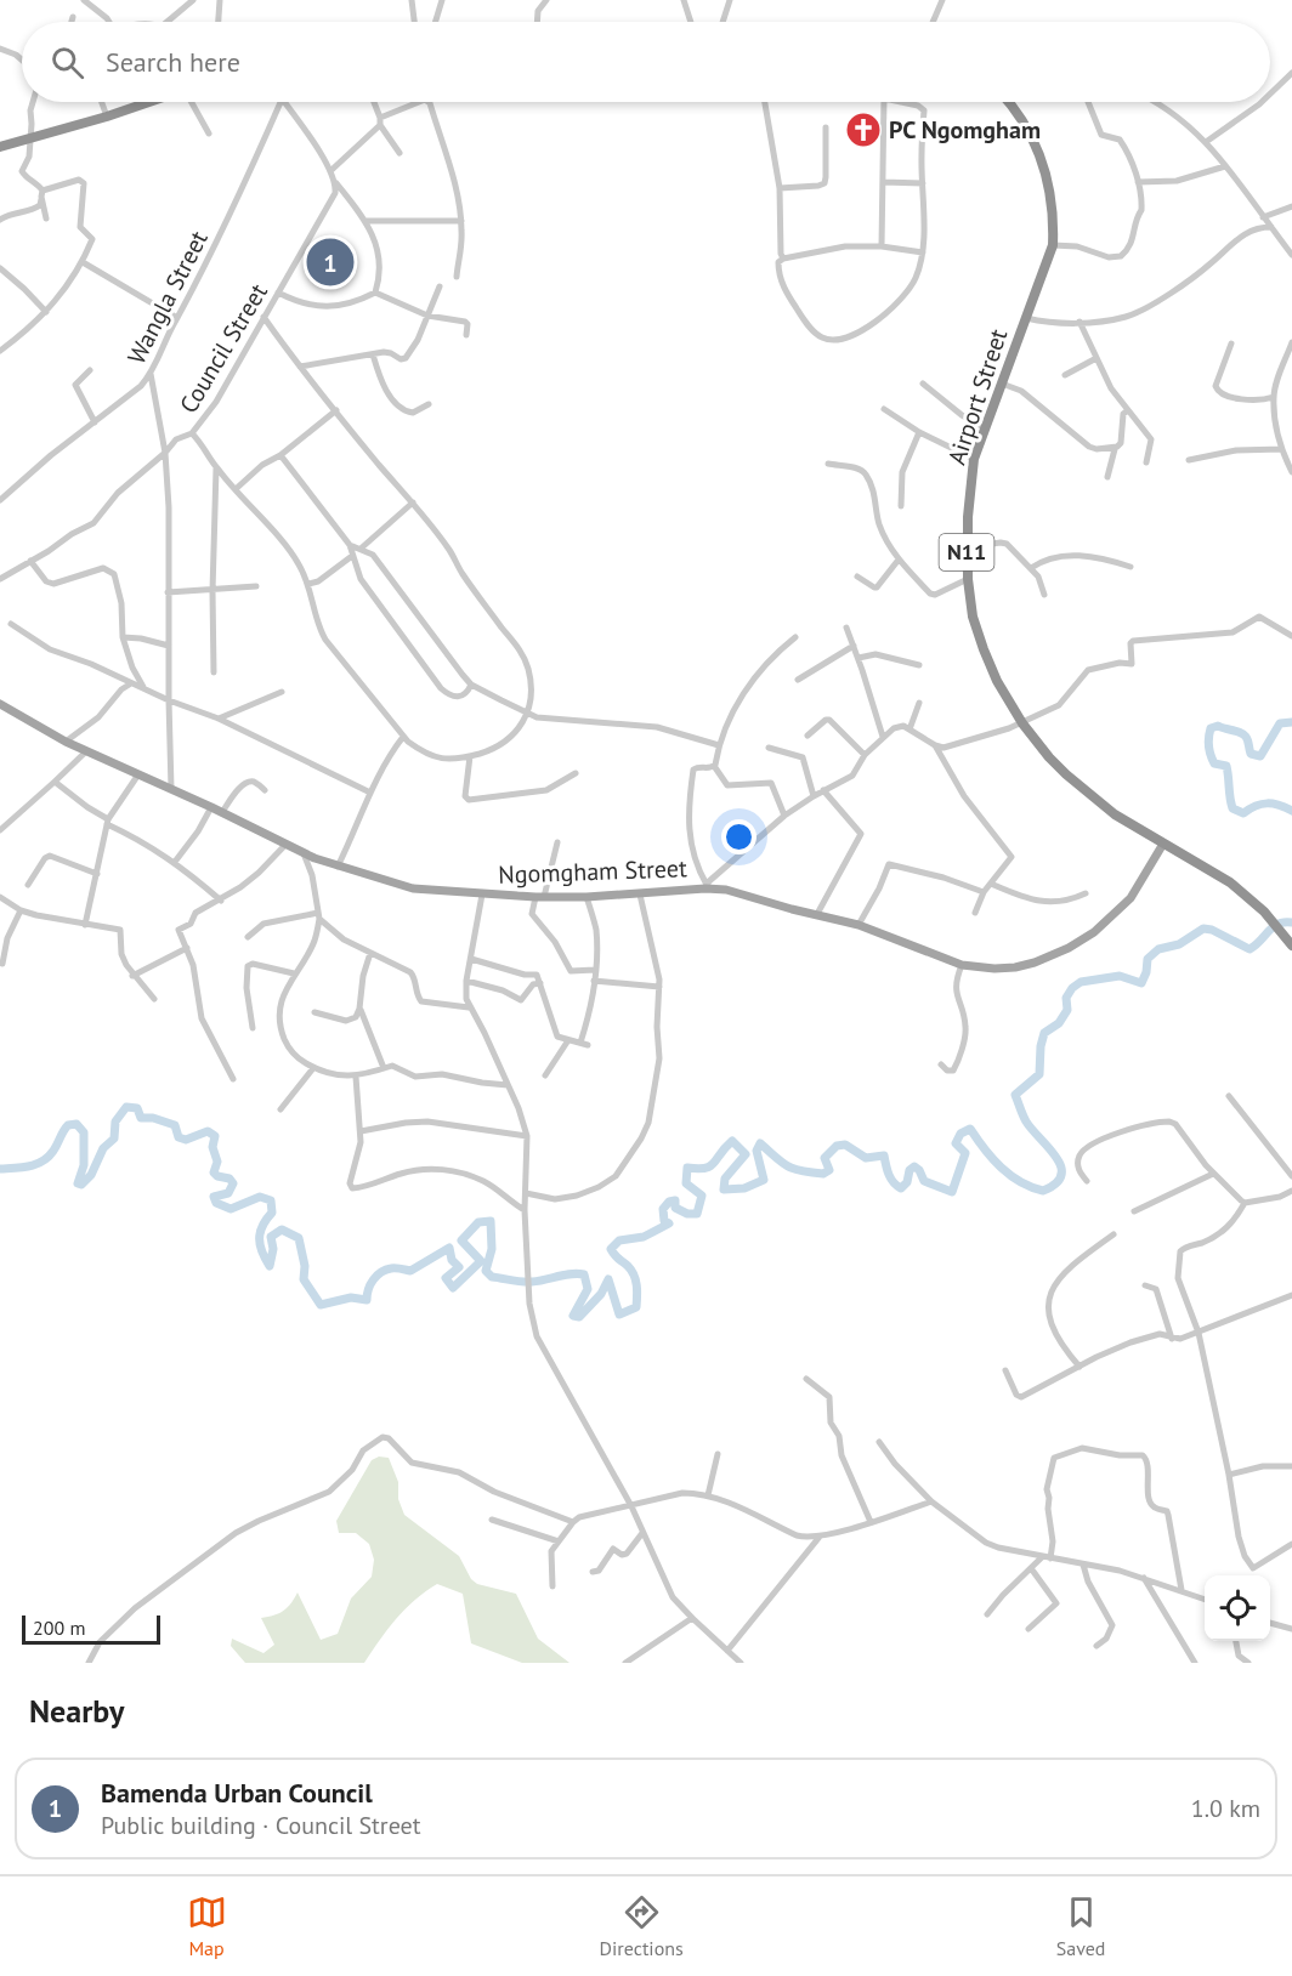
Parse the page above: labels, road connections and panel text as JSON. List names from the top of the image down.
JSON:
{
  "streets": {
    "highway": ["Airport Street", "N11"],
    "main road": ["Ngomgham Street"],
    "street": ["Wangla Street", "Council Street"]
  },
  "crossings": [
    ["Airport Street", "Ngomgham Street"]
  ],
  "places": {
    "church": ["PC Ngomgham"]
  },
  "scale_bar": "200 m",
  "page": {
    "search": "Search here",
    "pins": "1",
    "scale": "200 m",
    "heading": "Nearby",
    "list": [
      {
        "mark": "1",
        "name": "Bamenda Urban Council",
        "note": "Public building · Council Street",
        "value": "1.0 km"
      }
    ],
    "nav": ["Map", "Directions", "Saved"]
  }
}
